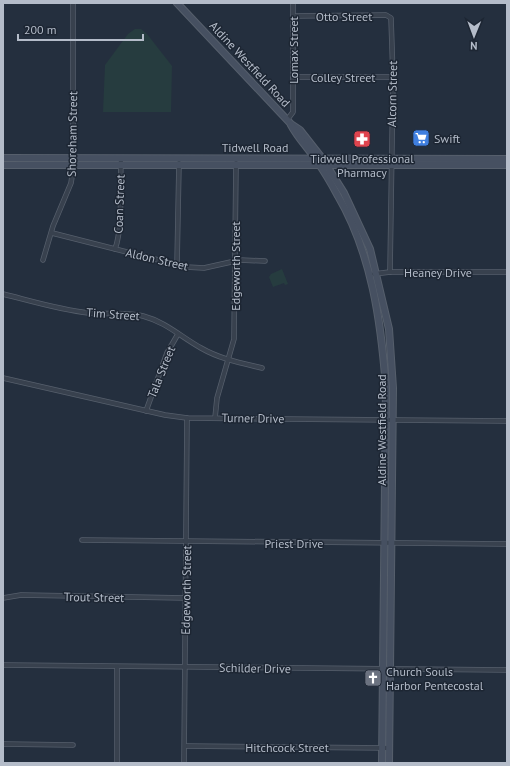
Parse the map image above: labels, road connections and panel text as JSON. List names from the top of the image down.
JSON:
{
  "streets": {
    "main road": ["Aldine Westfield Road", "Tidwell Road"],
    "street": [
      "Otto Street",
      "Lomax Street",
      "Colley Street",
      "Alcorn Street",
      "Shoreham Street",
      "Coan Street",
      "Aldon Street",
      "Edgeworth Street",
      "Heaney Drive",
      "Tim Street",
      "Tala Street",
      "Turner Drive",
      "Priest Drive",
      "Trout Street",
      "Schilder Drive",
      "Hitchcock Street"
    ]
  },
  "crossings": [
    ["Otto Street", "Lomax Street"],
    ["Otto Street", "Alcorn Street"],
    ["Lomax Street", "Aldine Westfield Road"],
    ["Lomax Street", "Colley Street"],
    ["Aldine Westfield Road", "Tidwell Road"],
    ["Aldine Westfield Road", "Heaney Drive"],
    ["Aldine Westfield Road", "Turner Drive"],
    ["Aldine Westfield Road", "Priest Drive"],
    ["Aldine Westfield Road", "Schilder Drive"],
    ["Aldine Westfield Road", "Hitchcock Street"],
    ["Colley Street", "Alcorn Street"],
    ["Alcorn Street", "Tidwell Road"],
    ["Alcorn Street", "Heaney Drive"],
    ["Shoreham Street", "Tidwell Road"],
    ["Shoreham Street", "Aldon Street"],
    ["Tidwell Road", "Coan Street"],
    ["Tidwell Road", "Edgeworth Street"],
    ["Coan Street", "Aldon Street"],
    ["Aldon Street", "Edgeworth Street"],
    ["Edgeworth Street", "Tim Street"],
    ["Edgeworth Street", "Turner Drive"],
    ["Edgeworth Street", "Priest Drive"],
    ["Edgeworth Street", "Trout Street"],
    ["Edgeworth Street", "Schilder Drive"],
    ["Edgeworth Street", "Hitchcock Street"],
    ["Tim Street", "Tala Street"],
    ["Tala Street", "Turner Drive"]
  ],
  "places": {
    "supermarket": ["Swift"],
    "pharmacy": ["Tidwell Professional Pharmacy"],
    "church": ["Church Souls Harbor Pentecostal"]
  },
  "scale_bar": "200 m",
  "north": "bottom"
}
